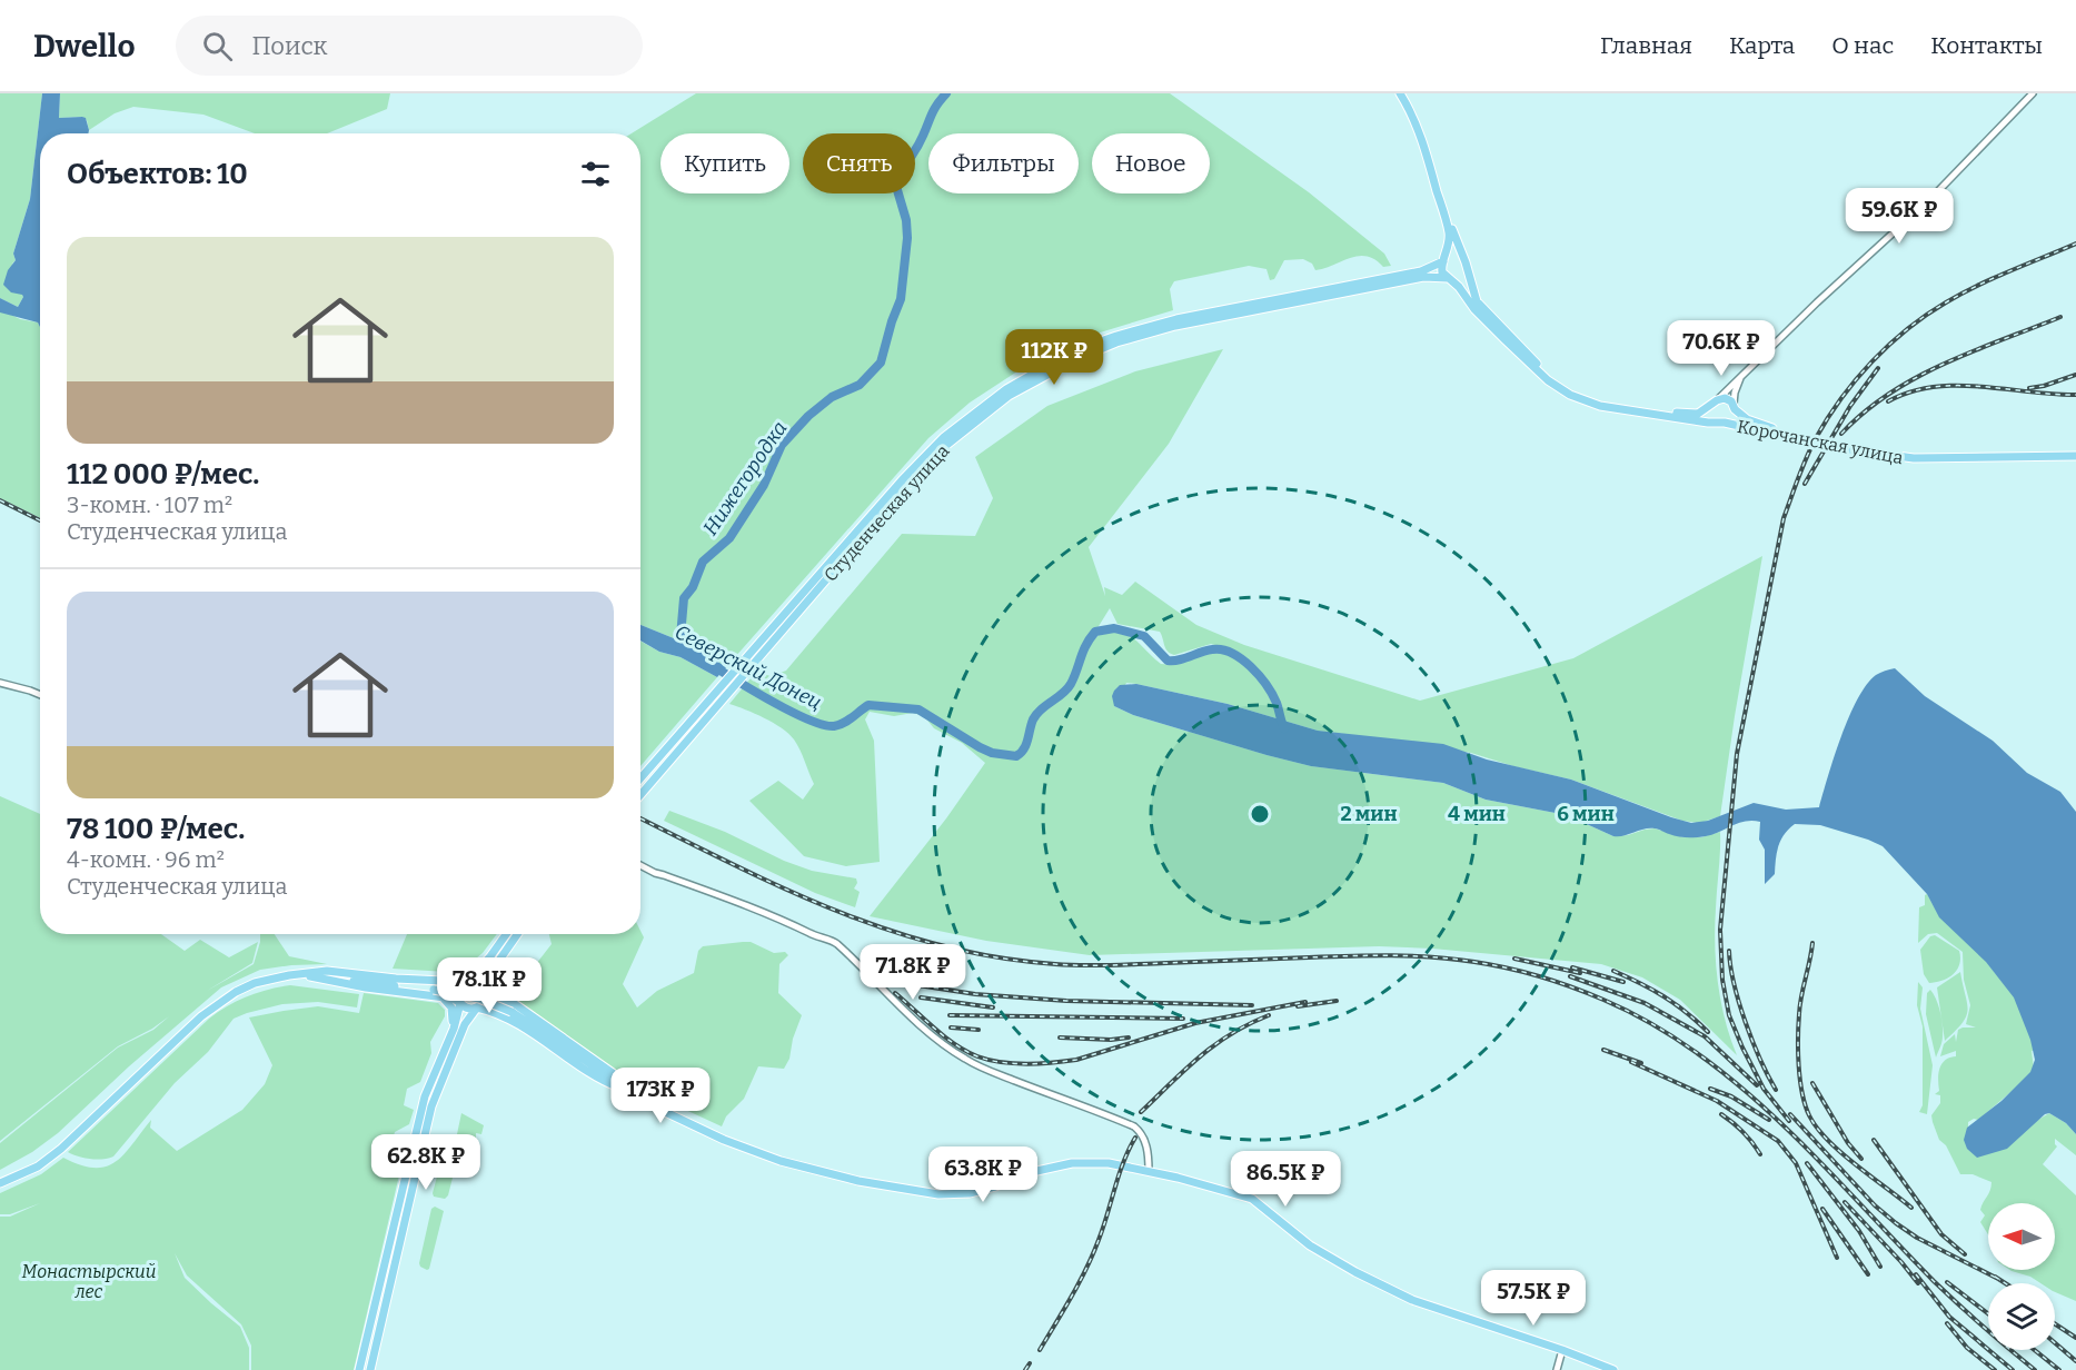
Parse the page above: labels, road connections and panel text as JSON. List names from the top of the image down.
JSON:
{
  "streets": {
    "main road": ["Корочанская улица", "Студенческая улица"]
  },
  "crossings": [
    ["Корочанская улица", "Студенческая улица"]
  ],
  "water": ["Нижегородка", "Северский Донец"],
  "parks": ["Монастырский лес"],
  "north": "left",
  "page": {
    "header": "Dwello",
    "search": "Поиск",
    "nav": [
      "Главная",
      "Карта",
      "О нас",
      "Контакты"
    ],
    "chip": [
      "Купить",
      "Снять",
      "Фильтры",
      "Новое"
    ],
    "heading": "Объектов: 10",
    "price": [
      "59.6K ₽",
      "70.6K ₽",
      "112K ₽",
      "71.8K ₽",
      "78.1K ₽",
      "173K ₽",
      "62.8K ₽",
      "63.8K ₽",
      "86.5K ₽",
      "57.5K ₽"
    ],
    "list": [
      {
        "name": "112 000 ₽/мес.",
        "note": "3-комн. · 107 m² · Студенческая улица"
      },
      {
        "name": "78 100 ₽/мес.",
        "note": "4-комн. · 96 m² · Студенческая улица"
      }
    ]
  },
  "rings": ["2 мин", "4 мин", "6 мин"]
}
